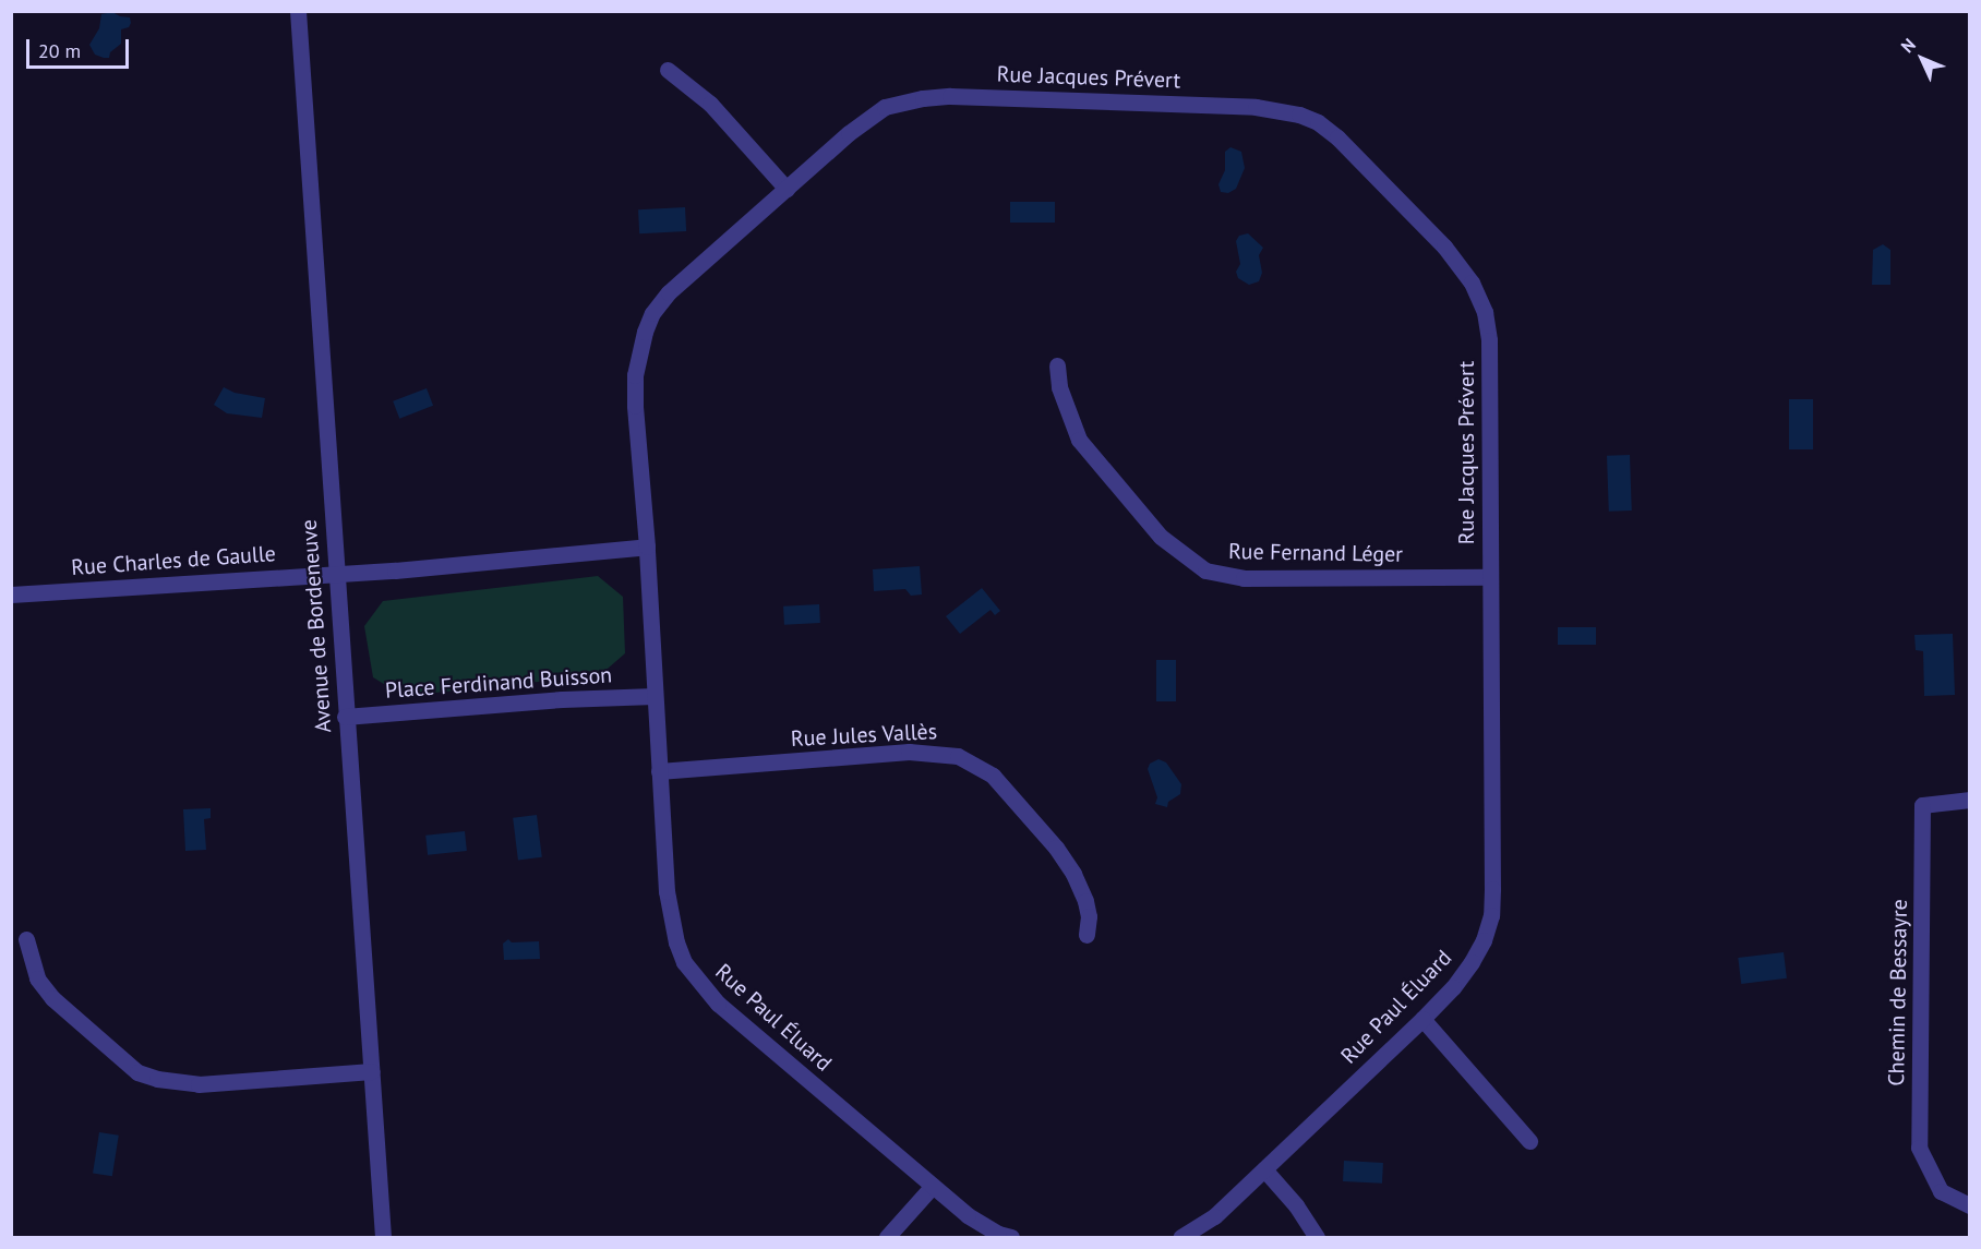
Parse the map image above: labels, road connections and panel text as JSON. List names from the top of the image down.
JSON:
{
  "streets": {
    "street": [
      "Rue Jacques Prévert",
      "Rue Fernand Léger",
      "Rue Charles de Gaulle",
      "Avenue de Bordeneuve",
      "Place Ferdinand Buisson",
      "Rue Jules Vallès",
      "Chemin de Bessayre",
      "Rue Paul Éluard"
    ]
  },
  "crossings": [
    ["Rue Jacques Prévert", "Rue Fernand Léger"],
    ["Rue Jacques Prévert", "Rue Paul Éluard"],
    ["Rue Fernand Léger", "Rue Paul Éluard"],
    ["Rue Charles de Gaulle", "Avenue de Bordeneuve"],
    ["Avenue de Bordeneuve", "Place Ferdinand Buisson"],
    ["Place Ferdinand Buisson", "Rue Paul Éluard"],
    ["Rue Jules Vallès", "Rue Paul Éluard"]
  ],
  "scale_bar": "20 m",
  "north": "top left"
}
